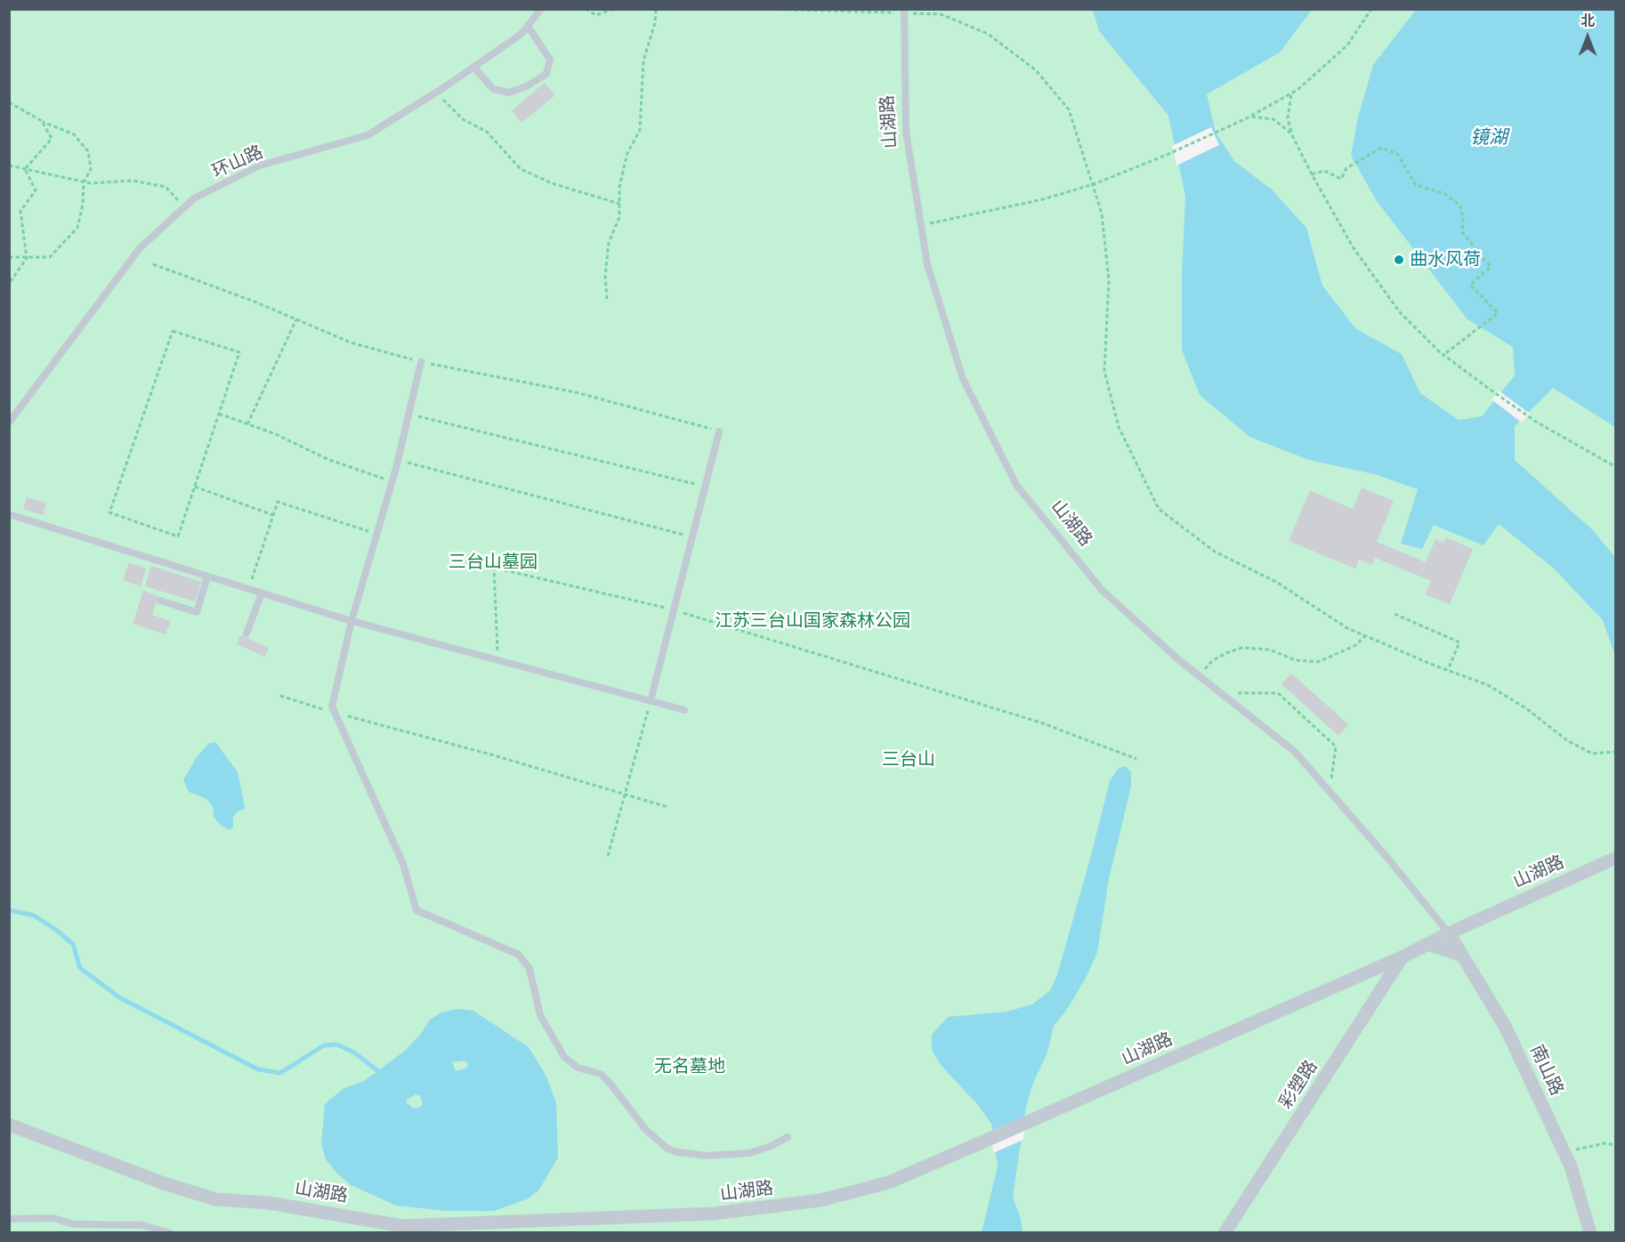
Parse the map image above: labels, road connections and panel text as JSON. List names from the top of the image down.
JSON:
{
  "streets": {
    "street": ["山湖路", "南山路", "彩塑路"],
    "lane": ["环山路"]
  },
  "crossings": [
    ["山湖路", "南山路"],
    ["山湖路", "彩塑路"]
  ],
  "water": ["镜湖"],
  "parks": [
    "三台山墓园",
    "江苏三台山国家森林公园",
    "三台山",
    "无名墓地"
  ],
  "places": ["曲水风荷"],
  "north": "top"
}
